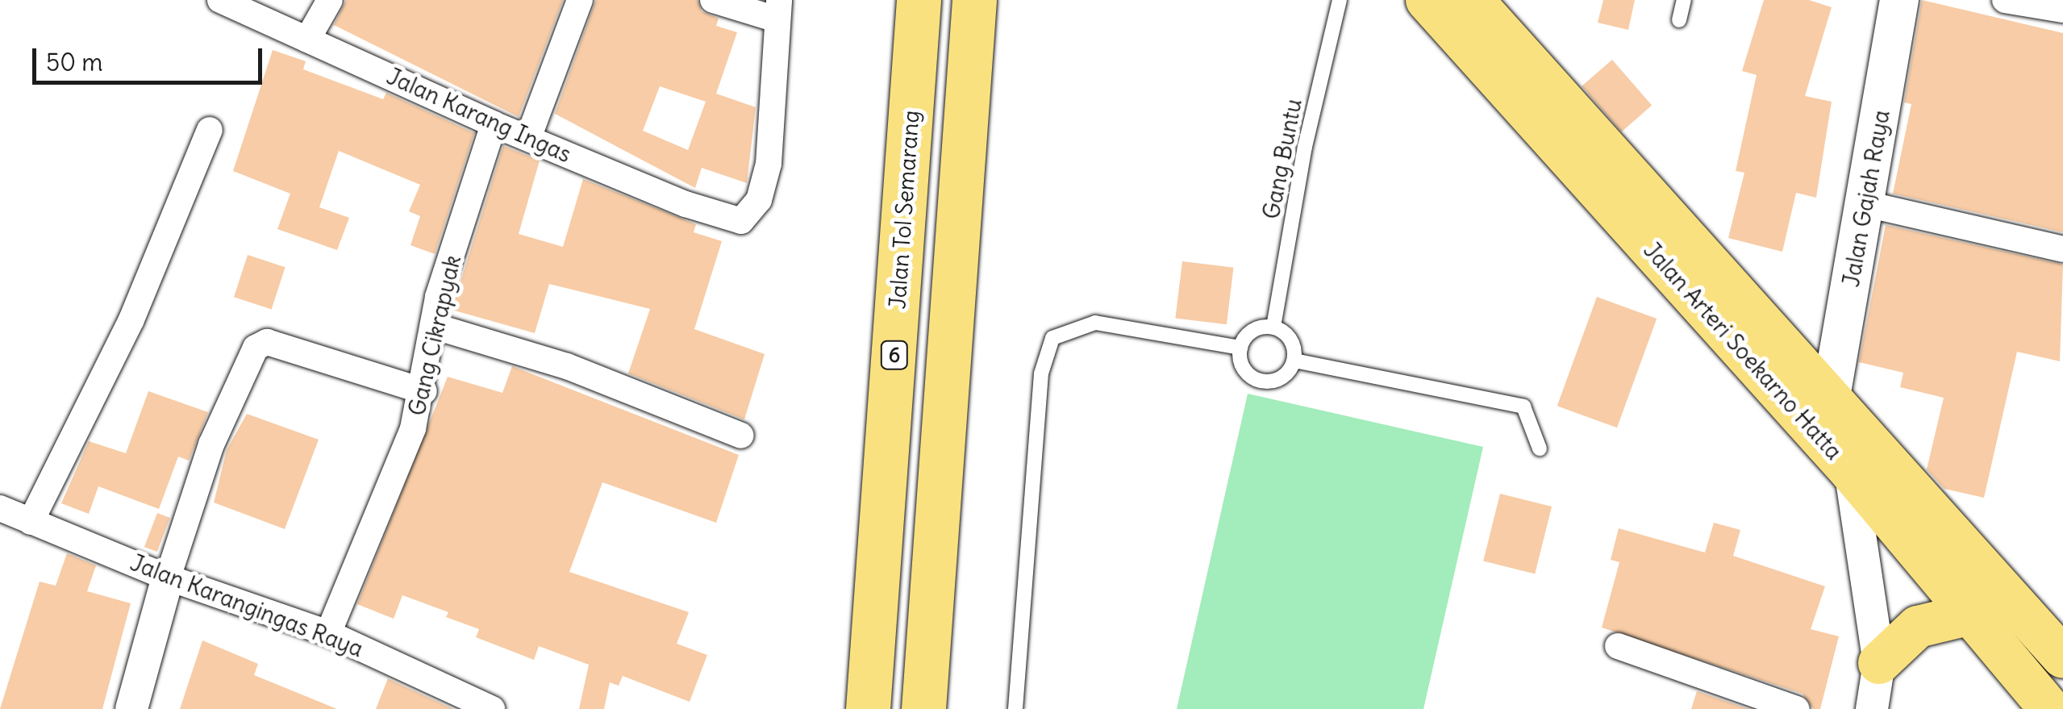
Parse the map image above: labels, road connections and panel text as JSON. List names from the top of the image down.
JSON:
{
  "streets": {
    "highway": ["Jalan Tol Semarang", "6"],
    "main road": ["Jalan Gajah Raya", "Jalan Arteri Soekarno Hatta"],
    "street": ["Jalan Karang Ingas", "Gang Cikrapyak", "Jalan Karangingas Raya"],
    "lane": ["Gang Buntu"]
  },
  "crossings": [
    ["Jalan Karang Ingas", "Gang Cikrapyak"],
    ["Jalan Gajah Raya", "Jalan Arteri Soekarno Hatta"],
    ["Gang Cikrapyak", "Jalan Karangingas Raya"]
  ],
  "scale_bar": "50 m"
}
